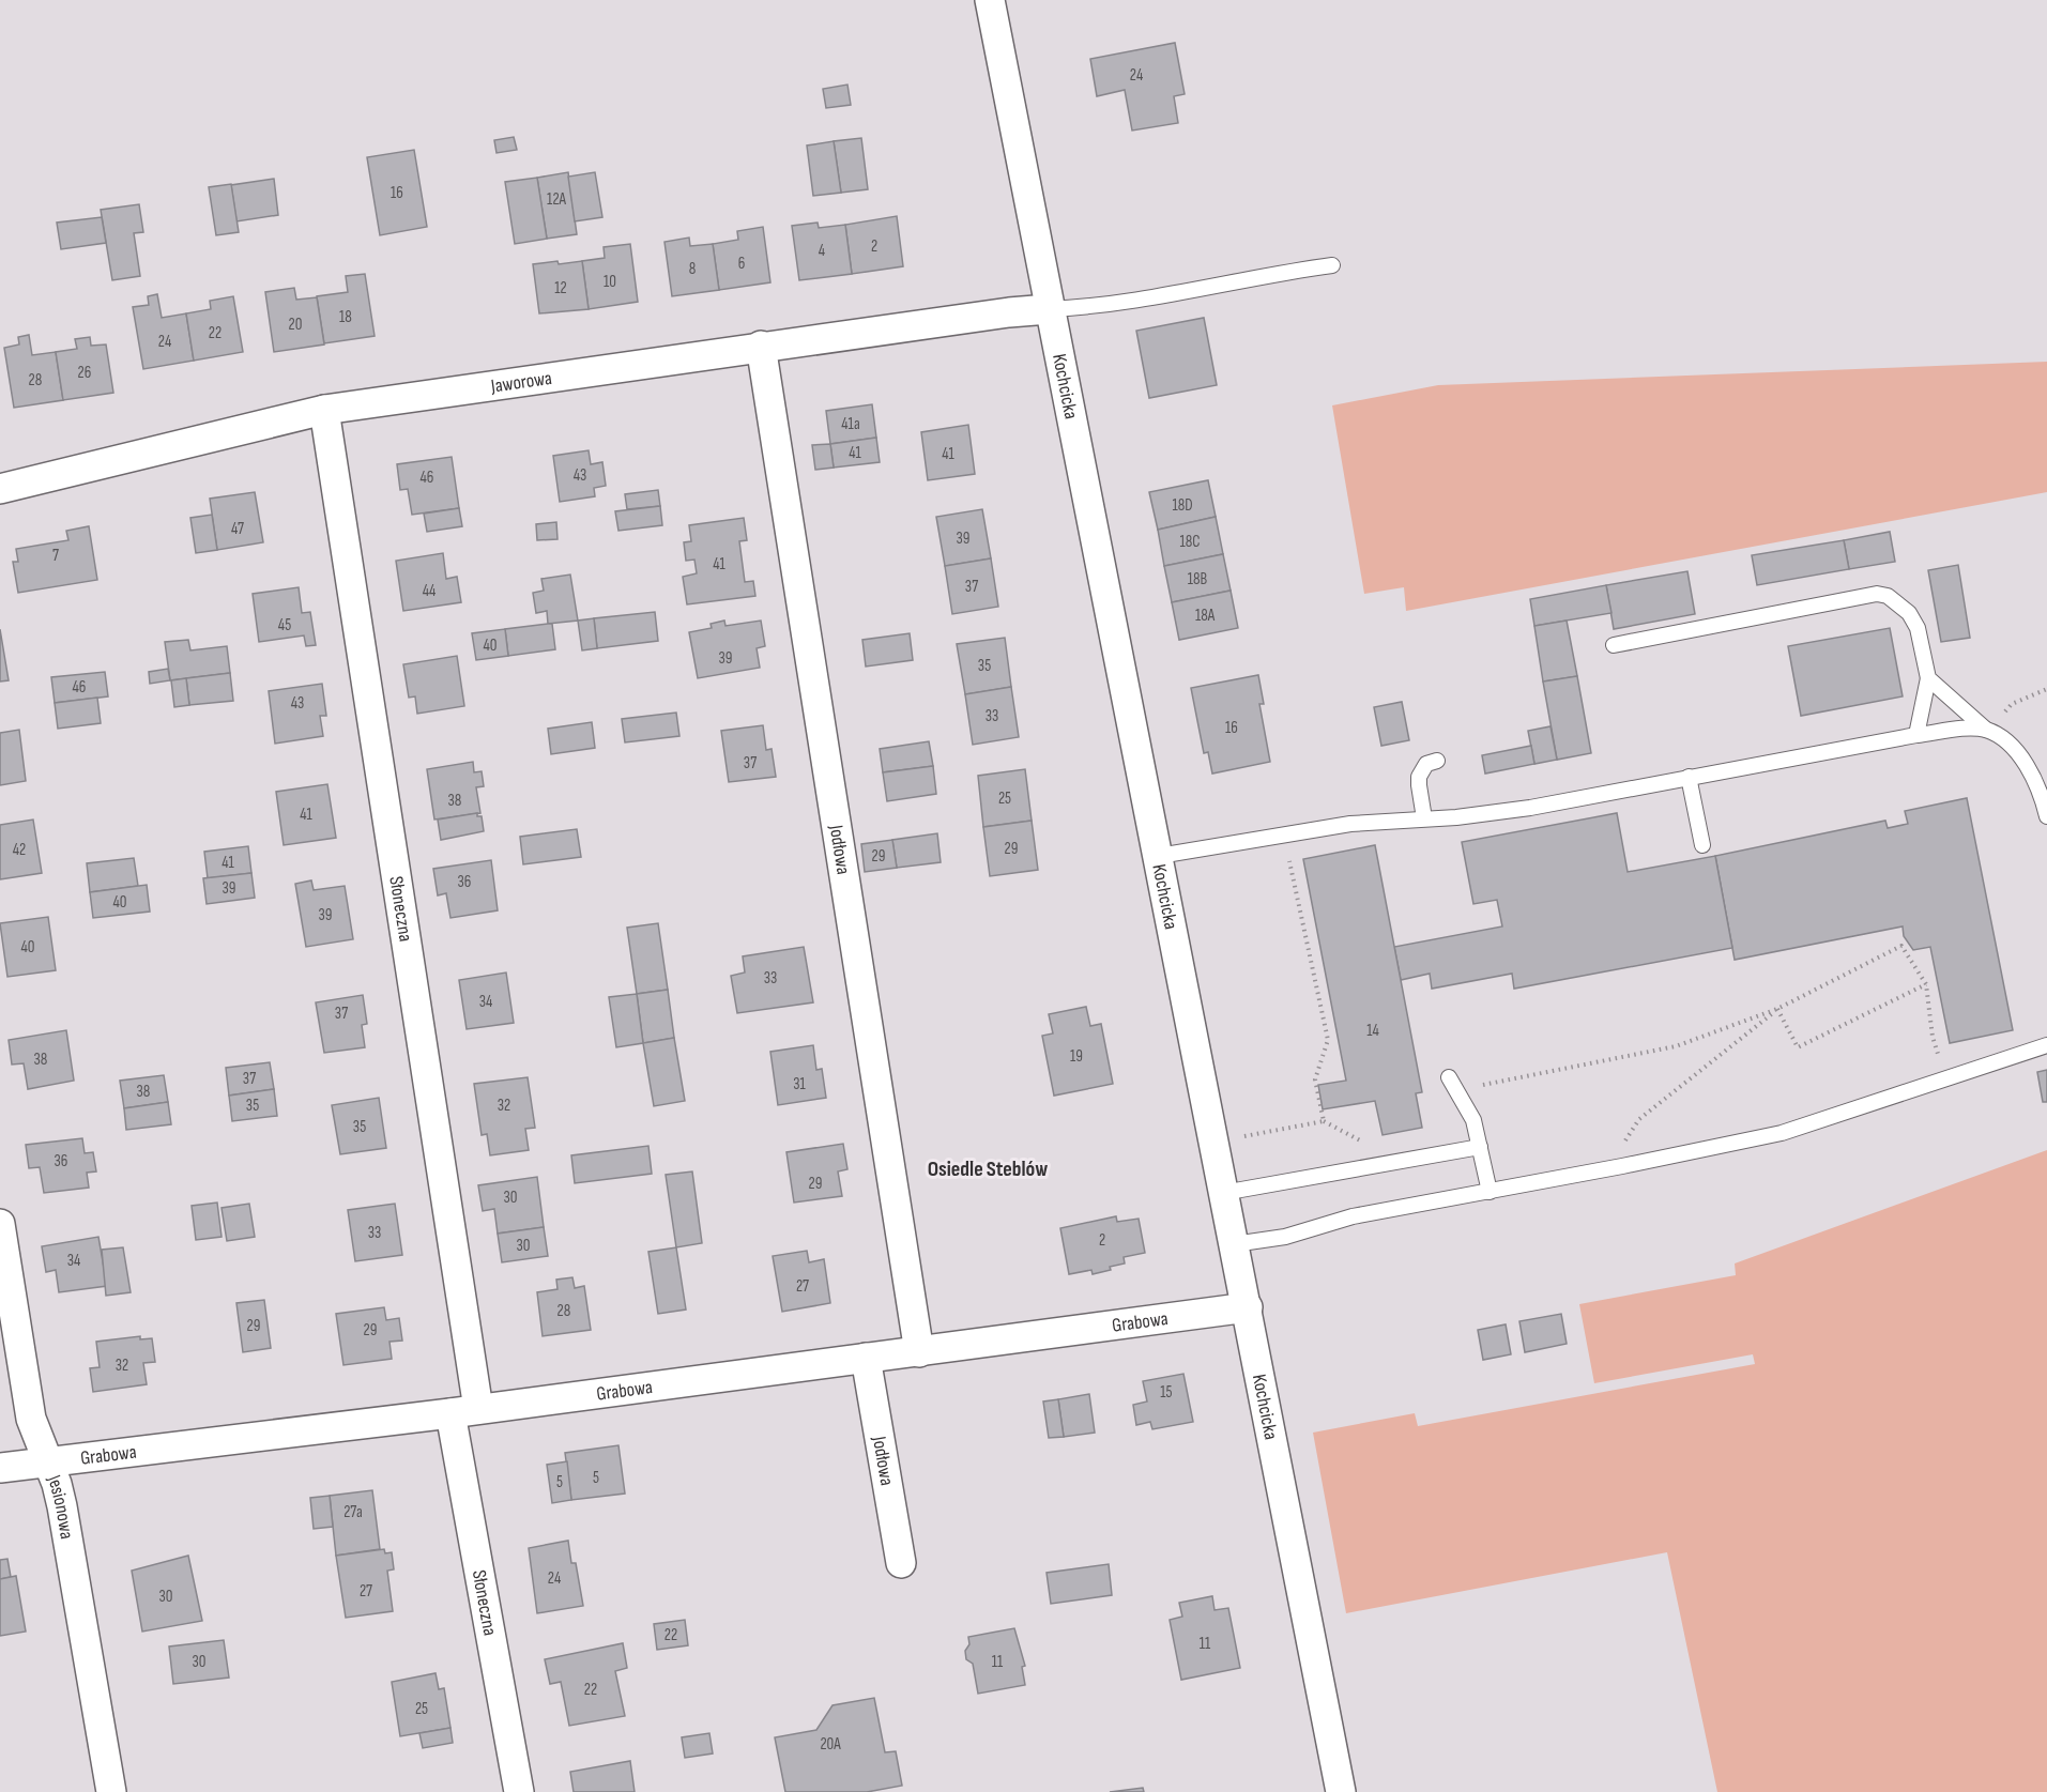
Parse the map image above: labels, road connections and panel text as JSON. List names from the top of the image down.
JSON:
{
  "streets": {
    "street": [
      "Jaworowa",
      "Kochcicka",
      "Jodłowa",
      "Słoneczna",
      "Grabowa",
      "Jesionowa"
    ]
  },
  "crossings": [
    ["Jaworowa", "Kochcicka"],
    ["Jaworowa", "Jodłowa"],
    ["Jaworowa", "Słoneczna"],
    ["Kochcicka", "Grabowa"],
    ["Jodłowa", "Grabowa"],
    ["Słoneczna", "Grabowa"],
    ["Grabowa", "Jesionowa"]
  ],
  "districts": ["Osiedle Steblów"],
  "house_numbers": [
    "24",
    "16",
    "12A",
    "2",
    "4",
    "6",
    "8",
    "10",
    "12",
    "18",
    "20",
    "22",
    "24",
    "26",
    "28",
    "41a",
    "41",
    "41",
    "43",
    "46",
    "18D",
    "47",
    "39",
    "18C",
    "7",
    "41",
    "18B",
    "37",
    "44",
    "18A",
    "45",
    "40",
    "39",
    "35",
    "46",
    "43",
    "33",
    "16",
    "37",
    "25",
    "38",
    "41",
    "29",
    "42",
    "29",
    "41",
    "36",
    "39",
    "40",
    "39",
    "40",
    "33",
    "34",
    "37",
    "14",
    "19",
    "38",
    "37",
    "31",
    "38",
    "35",
    "32",
    "35",
    "36",
    "29",
    "30",
    "33",
    "2",
    "30",
    "34",
    "27",
    "28",
    "29",
    "29",
    "32",
    "15",
    "5",
    "5",
    "27a",
    "24",
    "27",
    "30",
    "22",
    "11",
    "30",
    "11",
    "22",
    "25",
    "20A"
  ]
}
